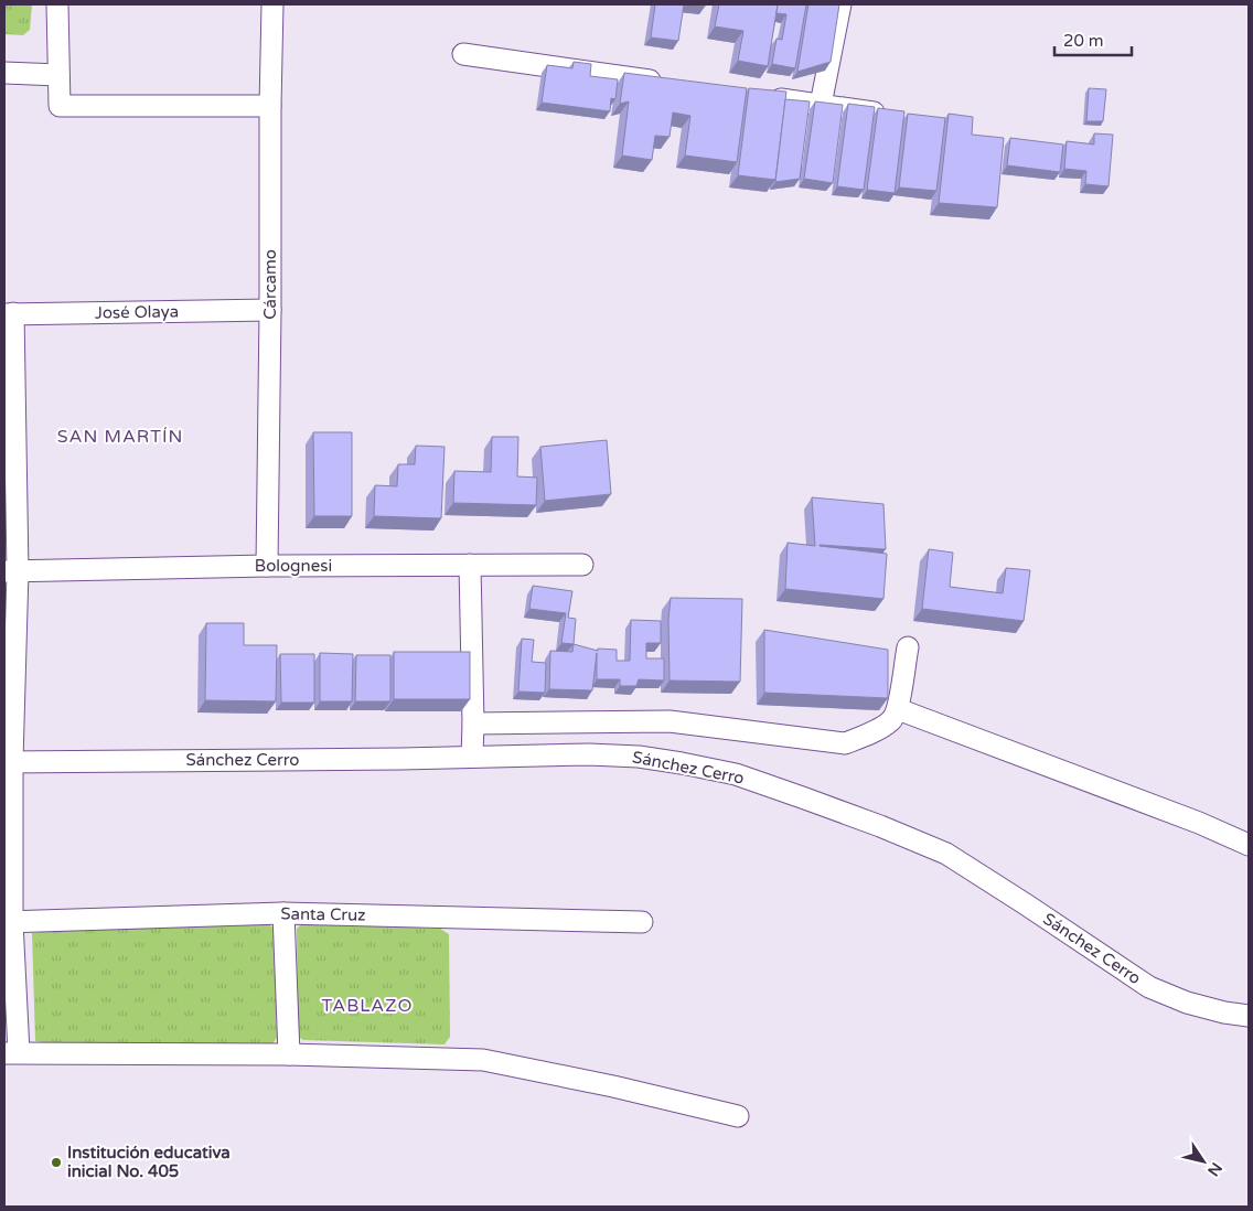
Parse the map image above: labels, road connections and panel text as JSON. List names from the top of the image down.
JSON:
{
  "streets": {
    "street": [
      "Cárcamo",
      "José Olaya",
      "Bolognesi",
      "Sánchez Cerro",
      "Santa Cruz"
    ]
  },
  "crossings": [
    ["Cárcamo", "José Olaya"],
    ["Cárcamo", "Bolognesi"]
  ],
  "districts": ["SAN MARTÍN", "TABLAZO"],
  "places": ["Institución educativa inicial No. 405"],
  "scale_bar": "20 m",
  "north": "bottom right"
}
